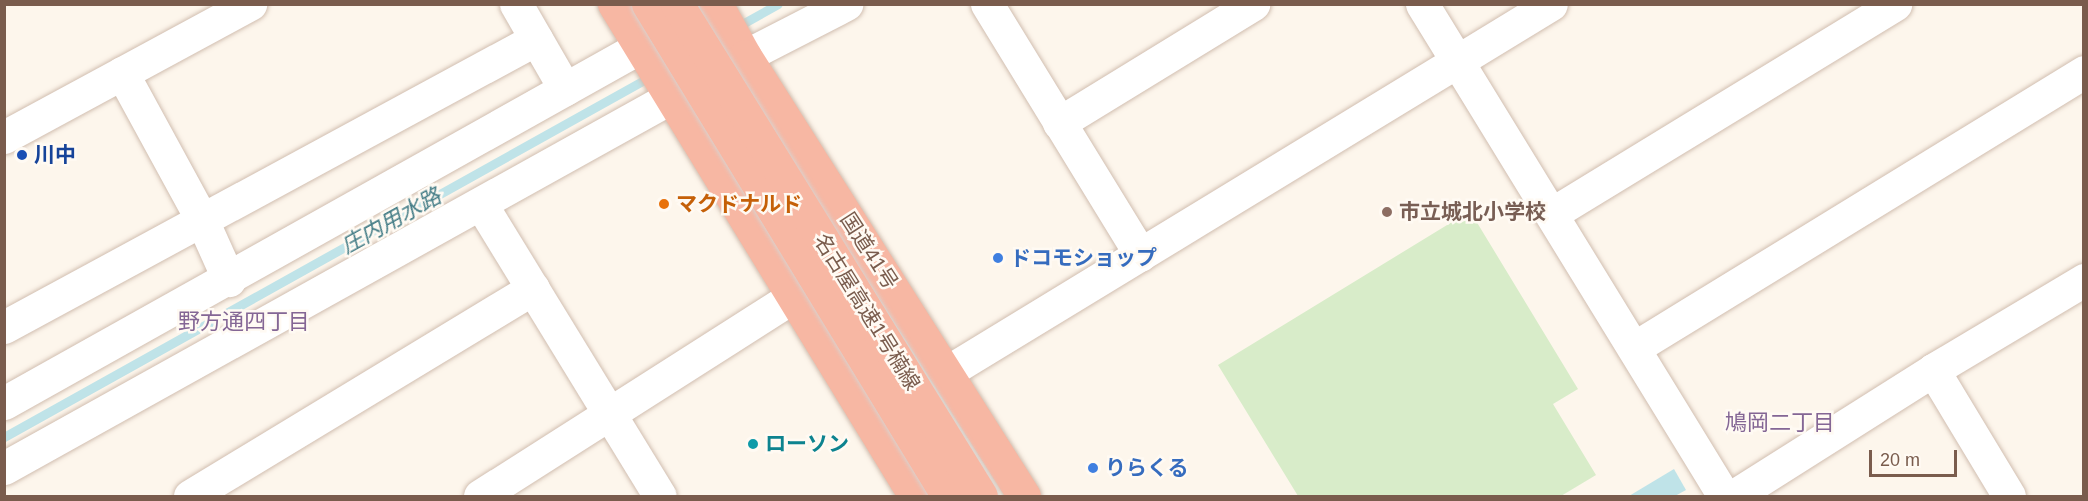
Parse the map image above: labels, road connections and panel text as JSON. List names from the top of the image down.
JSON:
{
  "streets": {
    "highway": ["国道41号", "名古屋高速1号楠線"]
  },
  "districts": ["野方通四丁目", "鳩岡二丁目"],
  "water": ["庄内用水路"],
  "places": [
    "川中",
    "マクドナルド",
    "市立城北小学校",
    "ドコモショップ",
    "ローソン",
    "りらくる"
  ],
  "scale_bar": "20 m"
}
